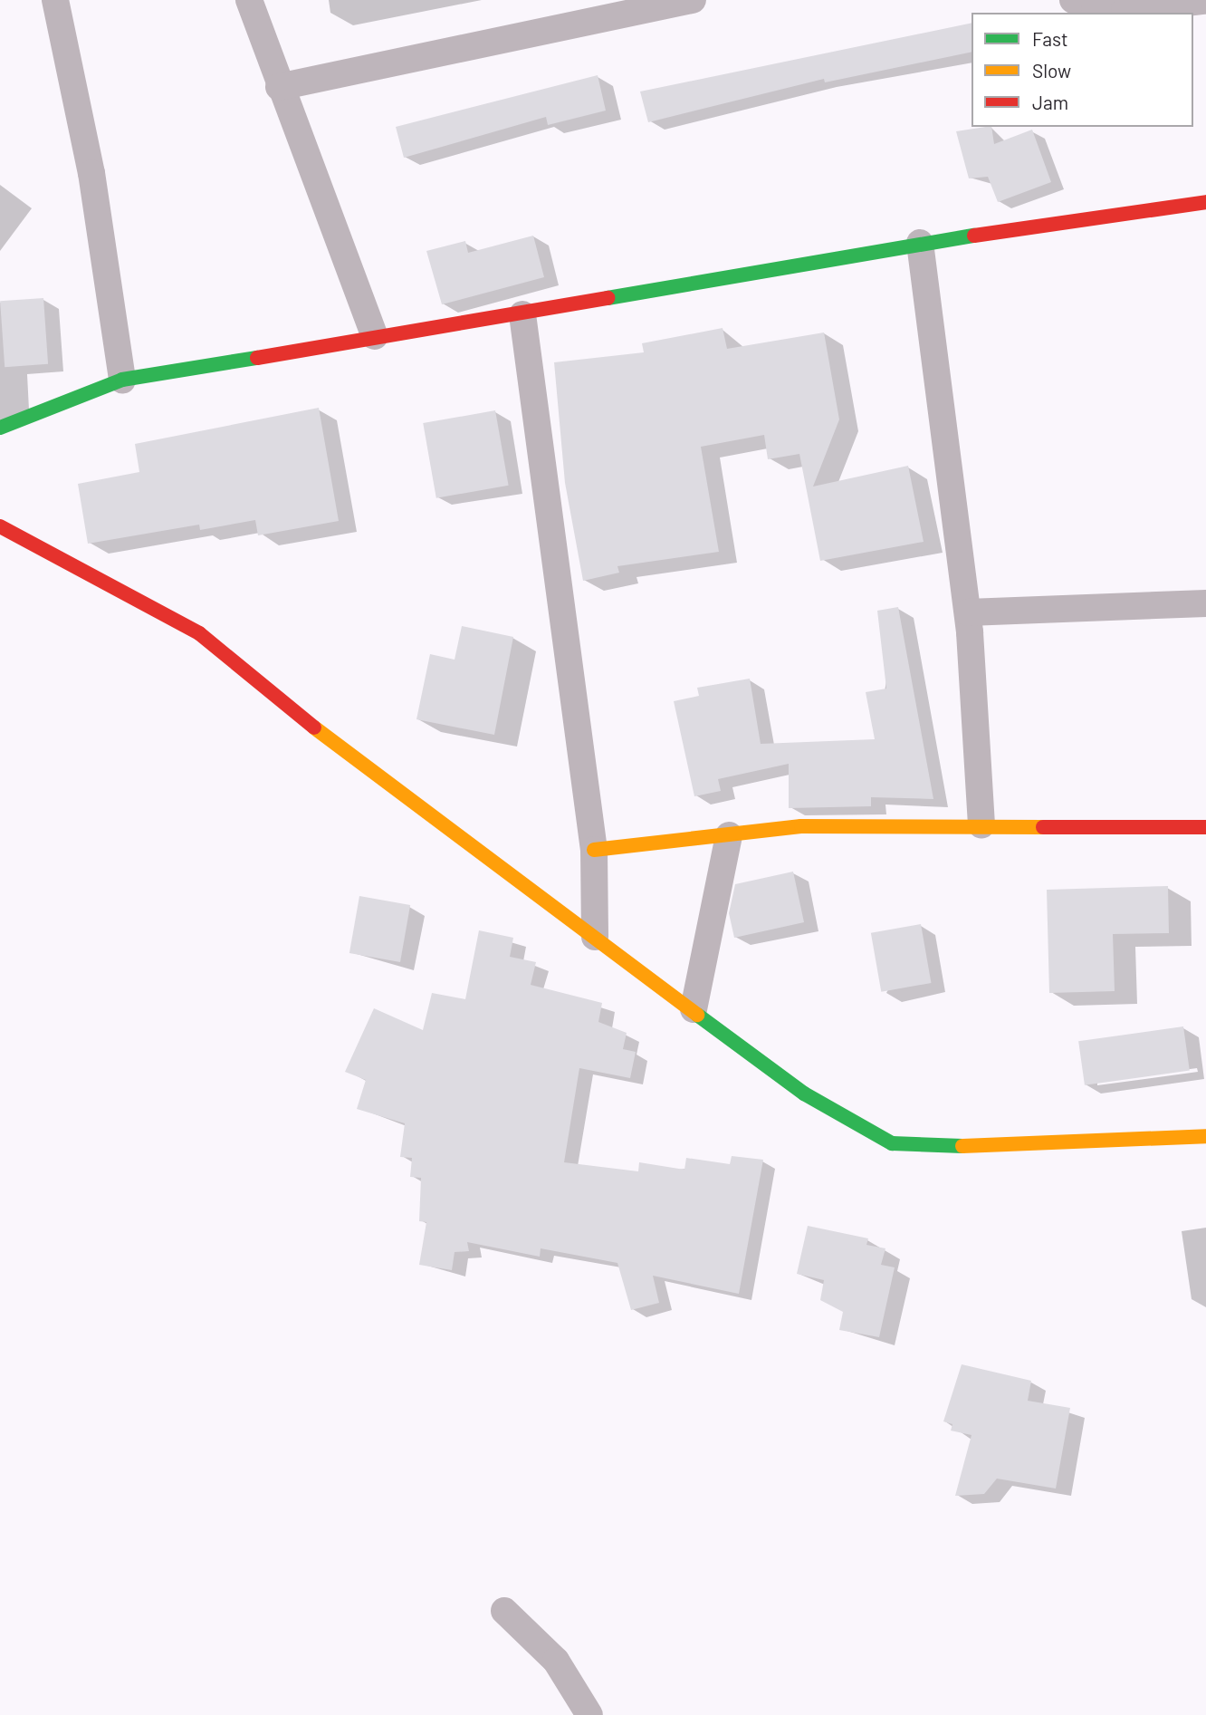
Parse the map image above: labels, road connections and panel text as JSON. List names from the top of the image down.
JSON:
{
  "legend": ["Fast", "Slow", "Jam"]
}
